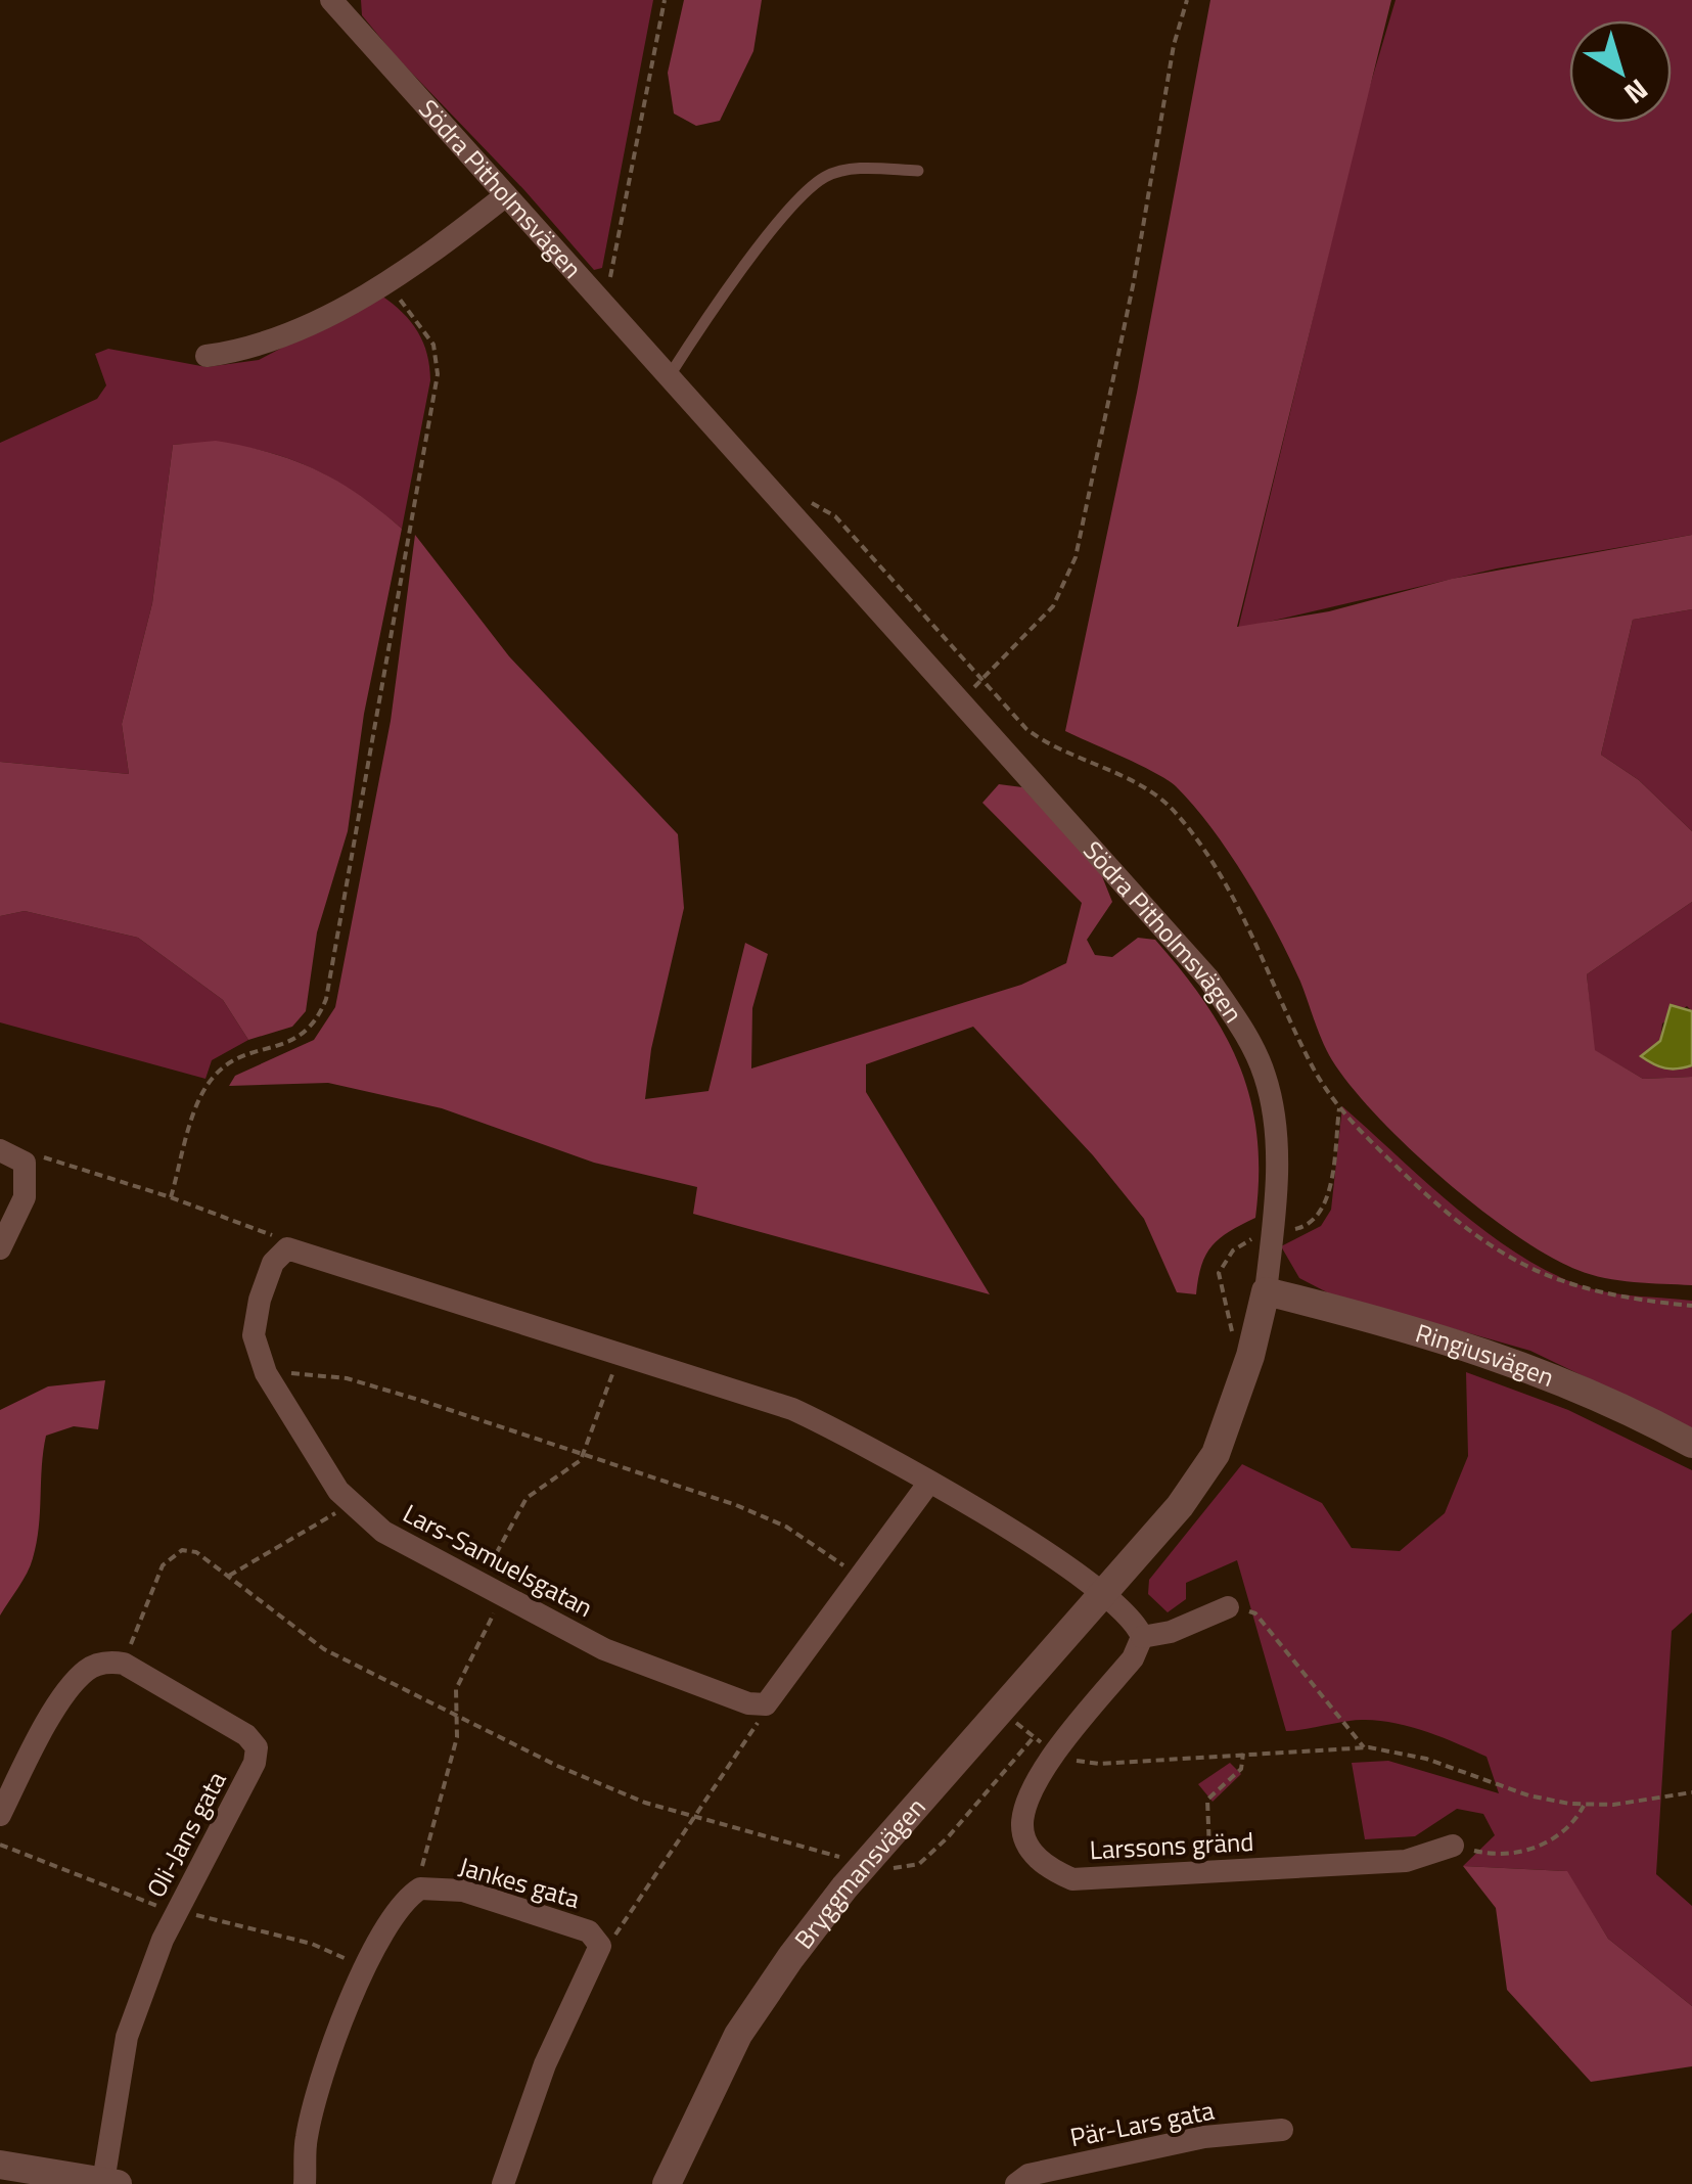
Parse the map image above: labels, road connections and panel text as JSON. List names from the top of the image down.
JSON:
{
  "streets": {
    "street": [
      "Södra Pitholmsvägen",
      "Ringiusvägen",
      "Lars-Samuelsgatan",
      "Oli-Jans gata",
      "Larssons gränd",
      "Bryggmansvägen",
      "Jankes gata",
      "Pär-Lars gata"
    ]
  },
  "crossings": [
    ["Södra Pitholmsvägen", "Ringiusvägen"],
    ["Södra Pitholmsvägen", "Bryggmansvägen"]
  ],
  "north": "bottom right"
}
